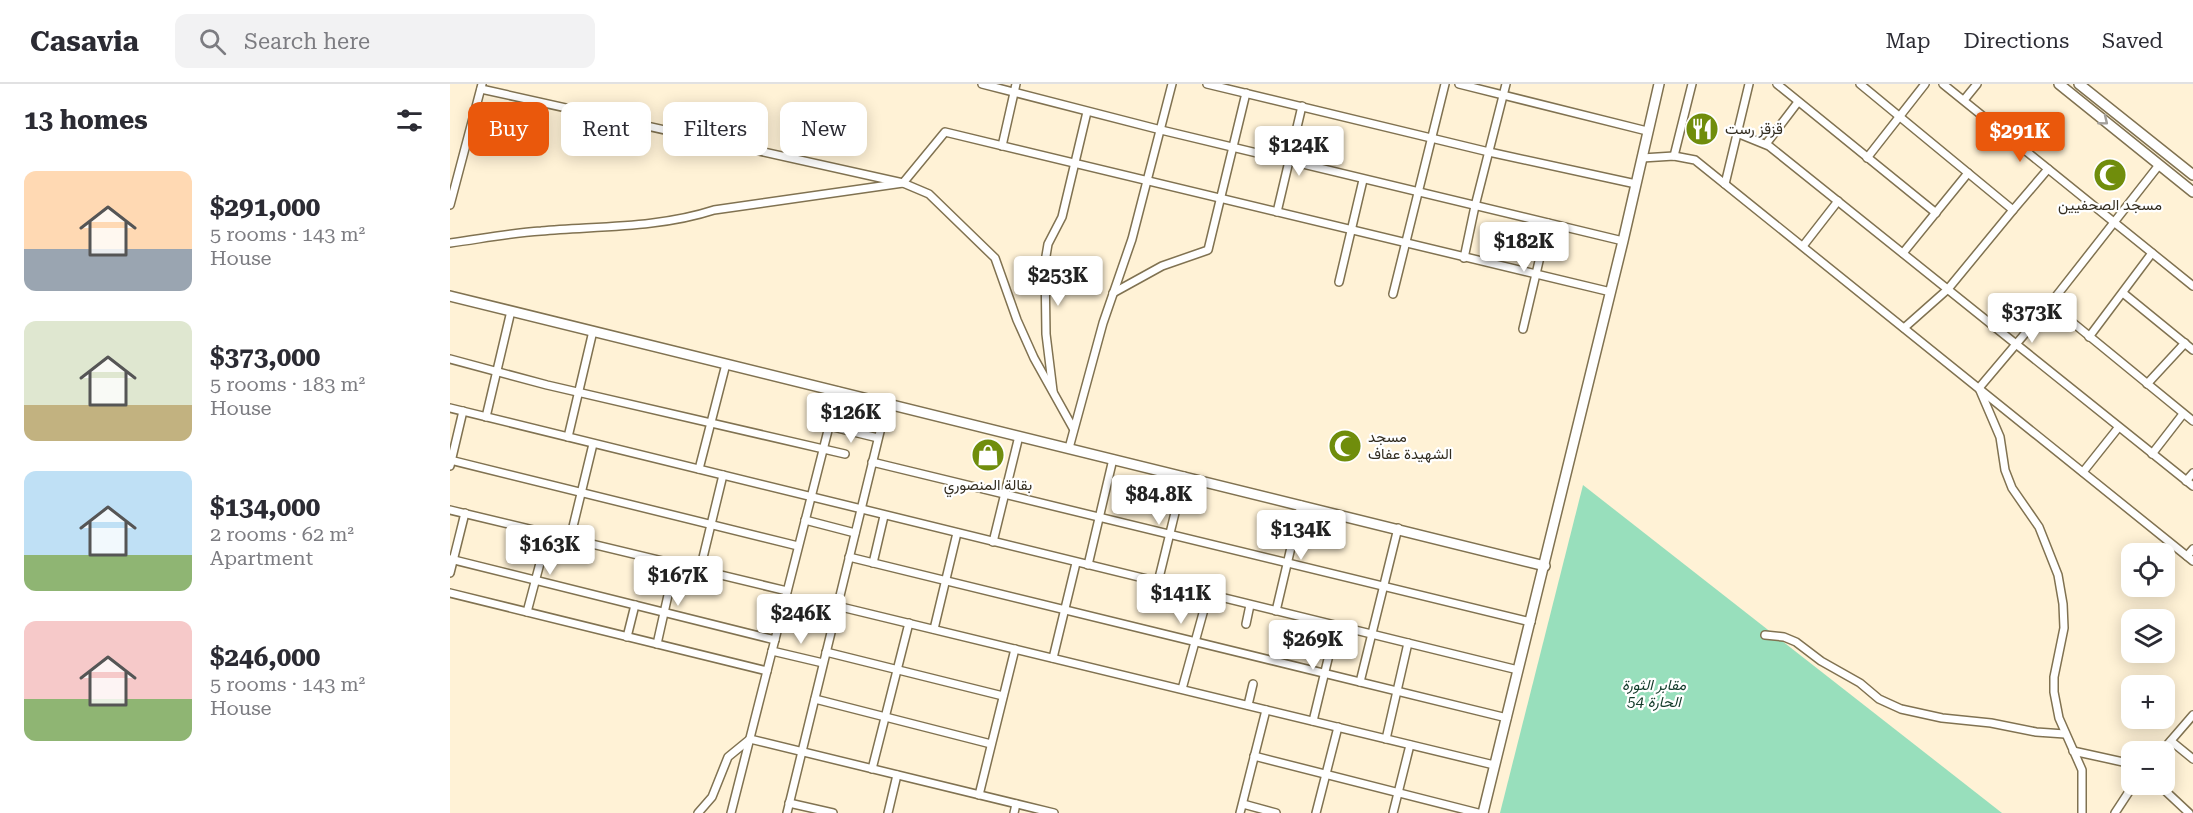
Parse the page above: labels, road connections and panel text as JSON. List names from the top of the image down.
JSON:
{
  "parks": ["مقابر الثورة الحارة 54"],
  "places": {
    "restaurant": ["قزقز رست"],
    "mosque": ["مسجد الصحفيين", "مسجد الشهيدة عفاف"],
    "shop": ["بقالة المنصوري"]
  },
  "page": {
    "header": "Casavia",
    "search": "Search here",
    "nav": ["Map", "Directions", "Saved"],
    "heading": "13 homes",
    "chip": [
      "Buy",
      "Rent",
      "Filters",
      "New"
    ],
    "price": [
      "$291K",
      "$124K",
      "$182K",
      "$253K",
      "$373K",
      "$126K",
      "$84.8K",
      "$134K",
      "$163K",
      "$167K",
      "$141K",
      "$246K",
      "$269K"
    ],
    "list": [
      {
        "name": "$291,000",
        "note": "5 rooms · 143 m² · House"
      },
      {
        "name": "$373,000",
        "note": "5 rooms · 183 m² · House"
      },
      {
        "name": "$134,000",
        "note": "2 rooms · 62 m² · Apartment"
      },
      {
        "name": "$246,000",
        "note": "5 rooms · 143 m² · House"
      }
    ],
    "map_buttons": ["+", "−"]
  }
}
